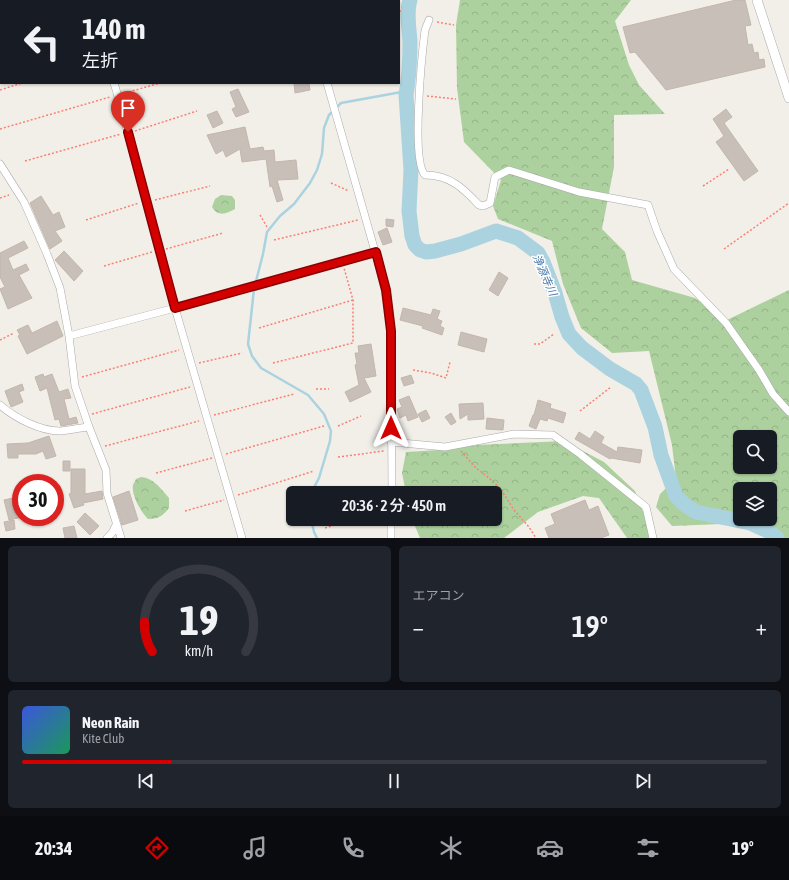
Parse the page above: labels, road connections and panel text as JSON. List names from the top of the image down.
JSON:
{
  "water": ["浄源寺川"],
  "page": {
    "turn": ["140 m", "左折"],
    "limit": "30",
    "trip": "20:36 · 2 分 · 450 m",
    "tile": "エアコン",
    "heat": ["−", "19°", "+"],
    "song": ["Neon Rain", "Kite Club"],
    "tabs": ["20:34", "19°"],
    "gauge": ["19", "km/h"]
  }
}
